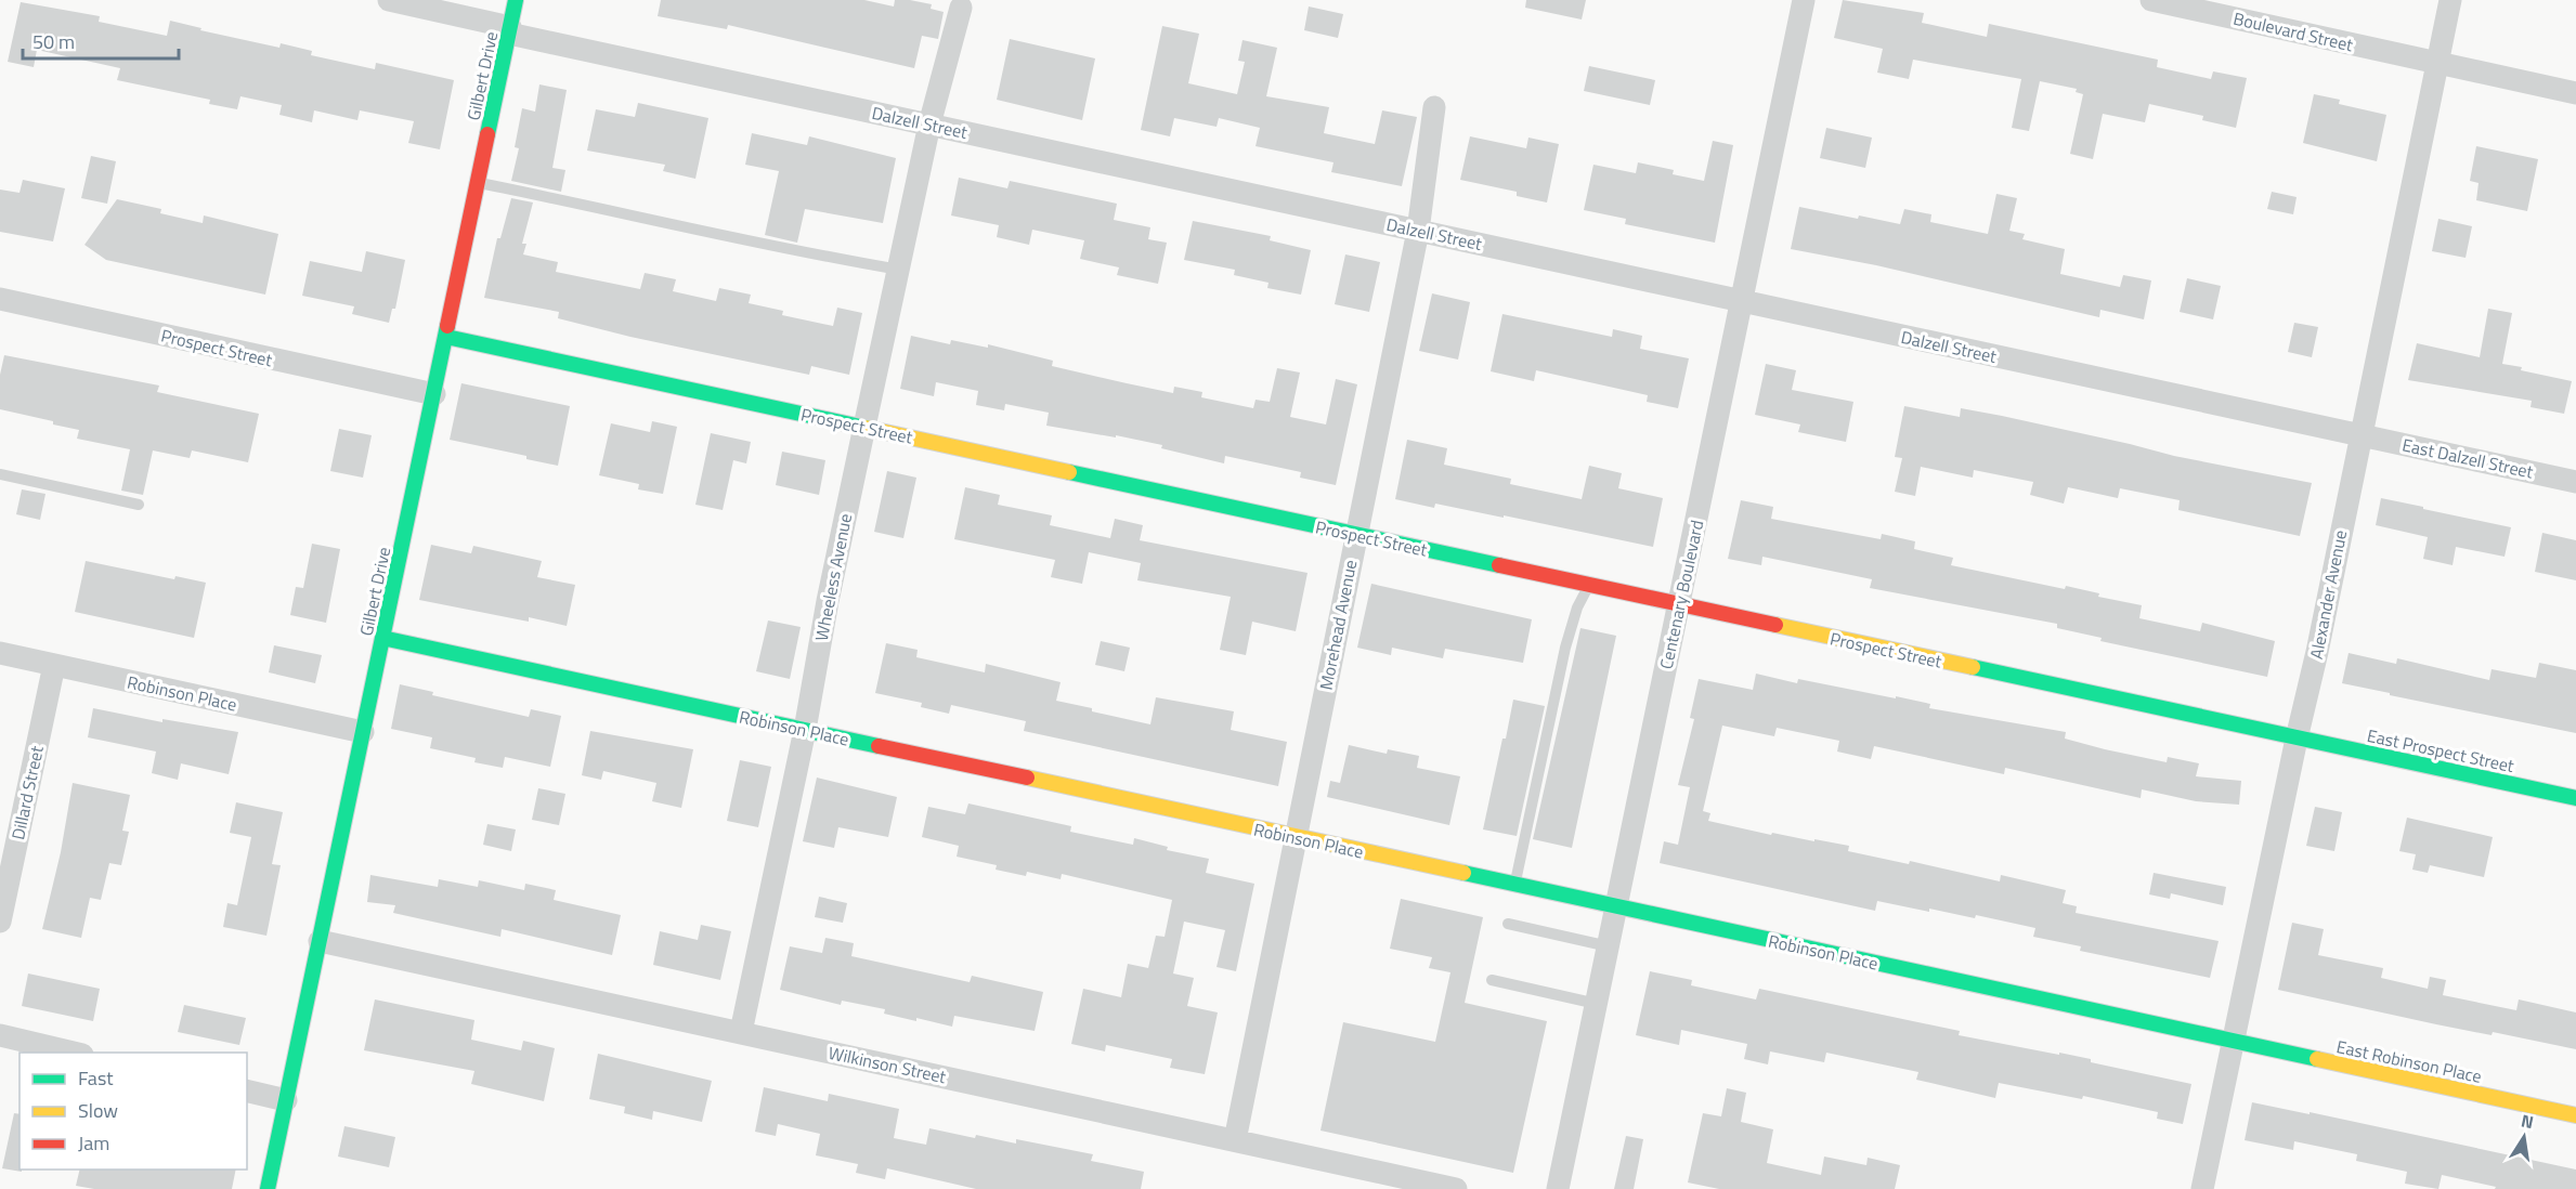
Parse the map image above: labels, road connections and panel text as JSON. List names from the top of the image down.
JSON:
{
  "streets": {
    "street": [
      "Boulevard Street",
      "Gilbert Drive",
      "Dalzell Street",
      "Prospect Street",
      "East Dalzell Street",
      "Wheeless Avenue",
      "Centenary Boulevard",
      "Alexander Avenue",
      "Morehead Avenue",
      "Robinson Place",
      "East Prospect Street",
      "Dillard Street",
      "East Robinson Place",
      "Wilkinson Street"
    ]
  },
  "crossings": [
    ["Boulevard Street", "Alexander Avenue"],
    ["Gilbert Drive", "Dalzell Street"],
    ["Gilbert Drive", "Prospect Street"],
    ["Gilbert Drive", "Robinson Place"],
    ["Gilbert Drive", "Wilkinson Street"],
    ["Dalzell Street", "East Dalzell Street"],
    ["Dalzell Street", "Wheeless Avenue"],
    ["Dalzell Street", "Centenary Boulevard"],
    ["Dalzell Street", "Alexander Avenue"],
    ["Dalzell Street", "Morehead Avenue"],
    ["Prospect Street", "Wheeless Avenue"],
    ["Prospect Street", "Centenary Boulevard"],
    ["Prospect Street", "Alexander Avenue"],
    ["Prospect Street", "Morehead Avenue"],
    ["Prospect Street", "East Prospect Street"],
    ["East Dalzell Street", "Alexander Avenue"],
    ["Wheeless Avenue", "Robinson Place"],
    ["Wheeless Avenue", "Wilkinson Street"],
    ["Centenary Boulevard", "Robinson Place"],
    ["Alexander Avenue", "Robinson Place"],
    ["Alexander Avenue", "East Prospect Street"],
    ["Alexander Avenue", "East Robinson Place"],
    ["Morehead Avenue", "Robinson Place"],
    ["Morehead Avenue", "Wilkinson Street"],
    ["Robinson Place", "Dillard Street"],
    ["Robinson Place", "East Robinson Place"]
  ],
  "legend": ["Fast", "Slow", "Jam"],
  "scale_bar": "50 m",
  "north": "top"
}
